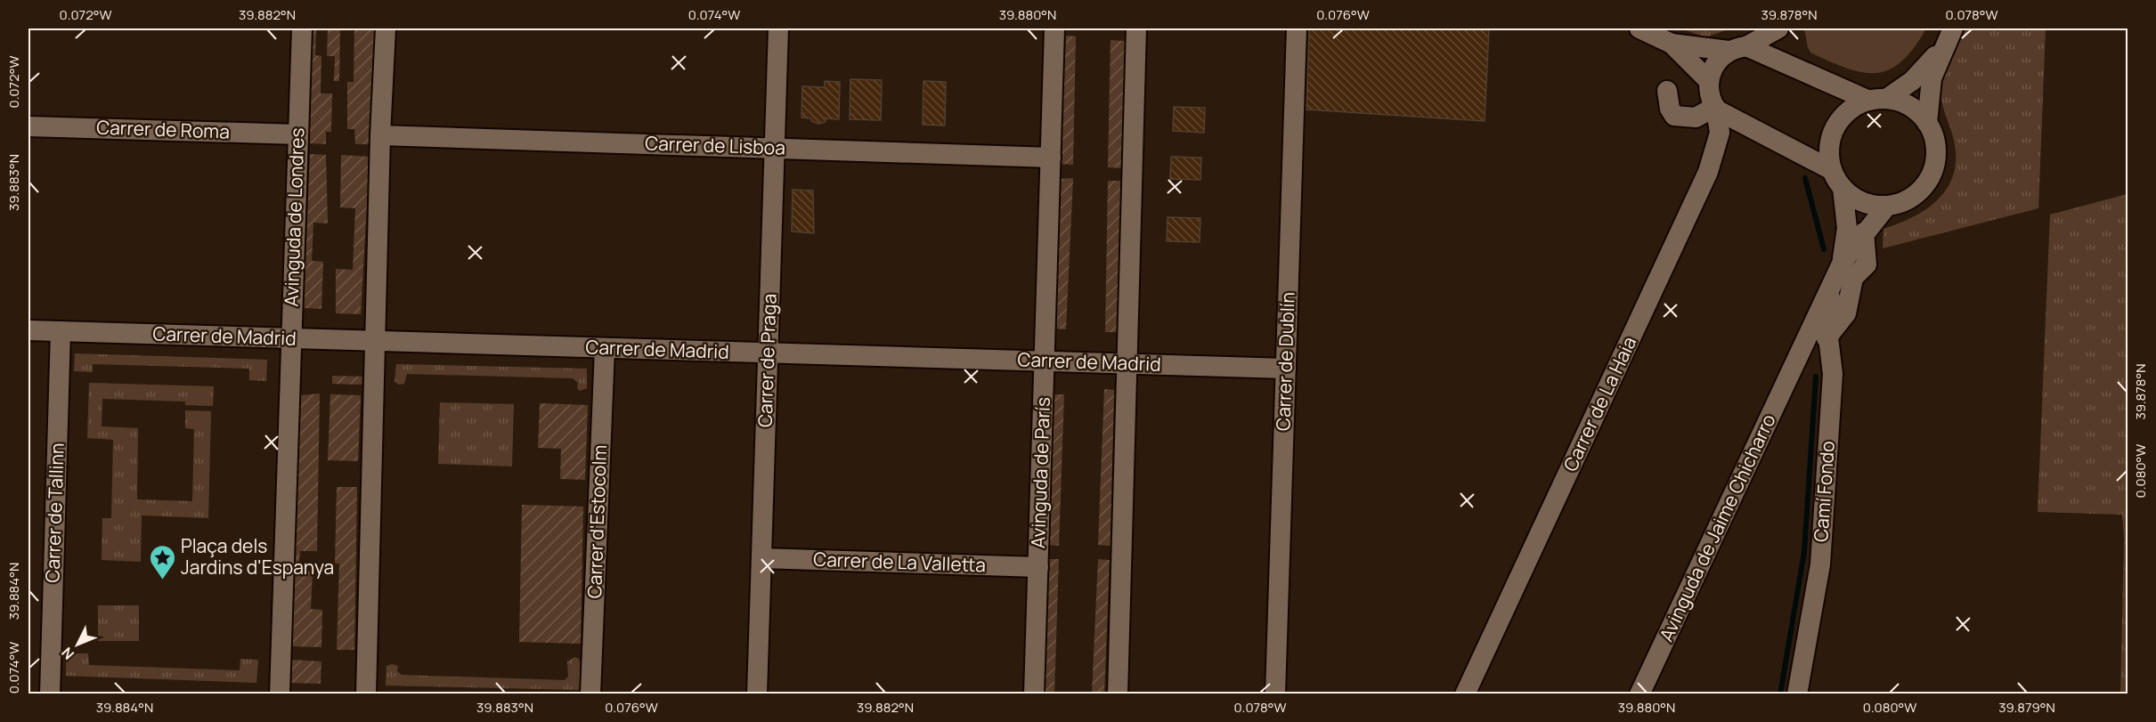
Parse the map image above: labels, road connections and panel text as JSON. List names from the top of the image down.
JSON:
{
  "streets": {
    "street": [
      "Carrer de Roma",
      "Carrer de Lisboa",
      "Avinguda de Londres",
      "Carrer de Madrid",
      "Carrer de Praga",
      "Carrer de Dublín",
      "Carrer de La Haia",
      "Avinguda de París",
      "Camí Fondo",
      "Carrer de Tallinn",
      "Carrer d'Estocolm",
      "Avinguda de Jaime Chicharro",
      "Carrer de La Valletta"
    ]
  },
  "crossings": [
    ["Carrer de Roma", "Avinguda de Londres"],
    ["Carrer de Lisboa", "Carrer de Praga"],
    ["Carrer de Lisboa", "Avinguda de París"],
    ["Avinguda de Londres", "Carrer de Madrid"],
    ["Carrer de Madrid", "Carrer de Praga"],
    ["Carrer de Madrid", "Carrer de Dublín"],
    ["Carrer de Madrid", "Avinguda de París"],
    ["Carrer de Madrid", "Carrer de Tallinn"],
    ["Carrer de Madrid", "Carrer d'Estocolm"],
    ["Carrer de Praga", "Carrer de La Valletta"],
    ["Avinguda de París", "Carrer de La Valletta"],
    ["Camí Fondo", "Avinguda de Jaime Chicharro"]
  ],
  "places": {
    "place": ["Plaça dels Jardins d'Espanya"]
  },
  "north": "bottom left",
  "coordinates": [
    "0.072°W",
    "39.882°N",
    "0.074°W",
    "39.880°N",
    "0.076°W",
    "39.878°N",
    "0.078°W",
    "39.883°N",
    "0.080°W",
    "39.884°N",
    "39.879°N"
  ]
}
